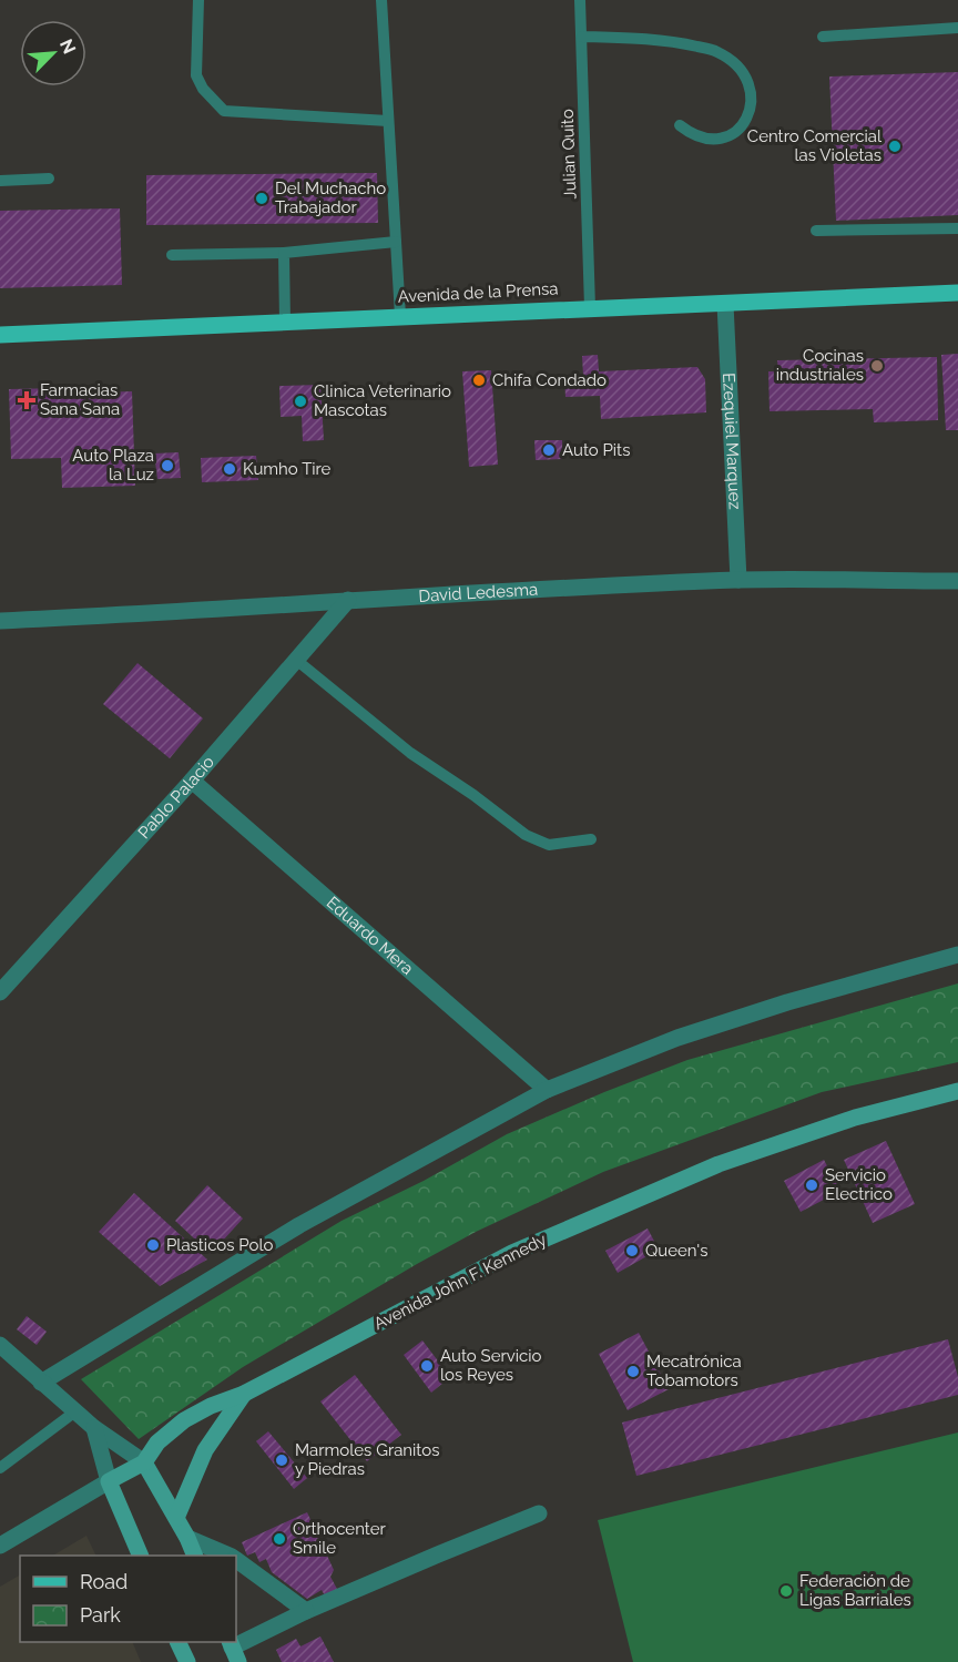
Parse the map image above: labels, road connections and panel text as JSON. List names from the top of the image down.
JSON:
{
  "streets": {
    "main road": ["Avenida de la Prensa", "Avenida John F. Kennedy"],
    "street": [
      "Ezequiel Marquez",
      "David Ledesma",
      "Pablo Palacio",
      "Eduardo Mera"
    ],
    "lane": ["Julian Quito"]
  },
  "crossings": [
    ["Julian Quito", "Avenida de la Prensa"],
    ["Avenida de la Prensa", "Ezequiel Marquez"],
    ["Ezequiel Marquez", "David Ledesma"],
    ["David Ledesma", "Pablo Palacio"],
    ["Pablo Palacio", "Eduardo Mera"]
  ],
  "places": {
    "other": [
      "Centro Comercial las Violetas",
      "Del Muchacho Trabajador",
      "Cocinas industriales",
      "Chifa Condado",
      "Clinica Veterinario Mascotas",
      "Auto Pits",
      "Auto Plaza la Luz",
      "Kumho Tire",
      "Servicio Electrico",
      "Plasticos Polo",
      "Queen's",
      "Auto Servicio los Reyes",
      "Mecatrónica Tobamotors",
      "Marmoles Granitos y Piedras",
      "Orthocenter Smile",
      "Federación de Ligas Barriales"
    ],
    "health": ["Farmacias Sana Sana"]
  },
  "legend": ["Road", "Park"],
  "north": "top right"
}
